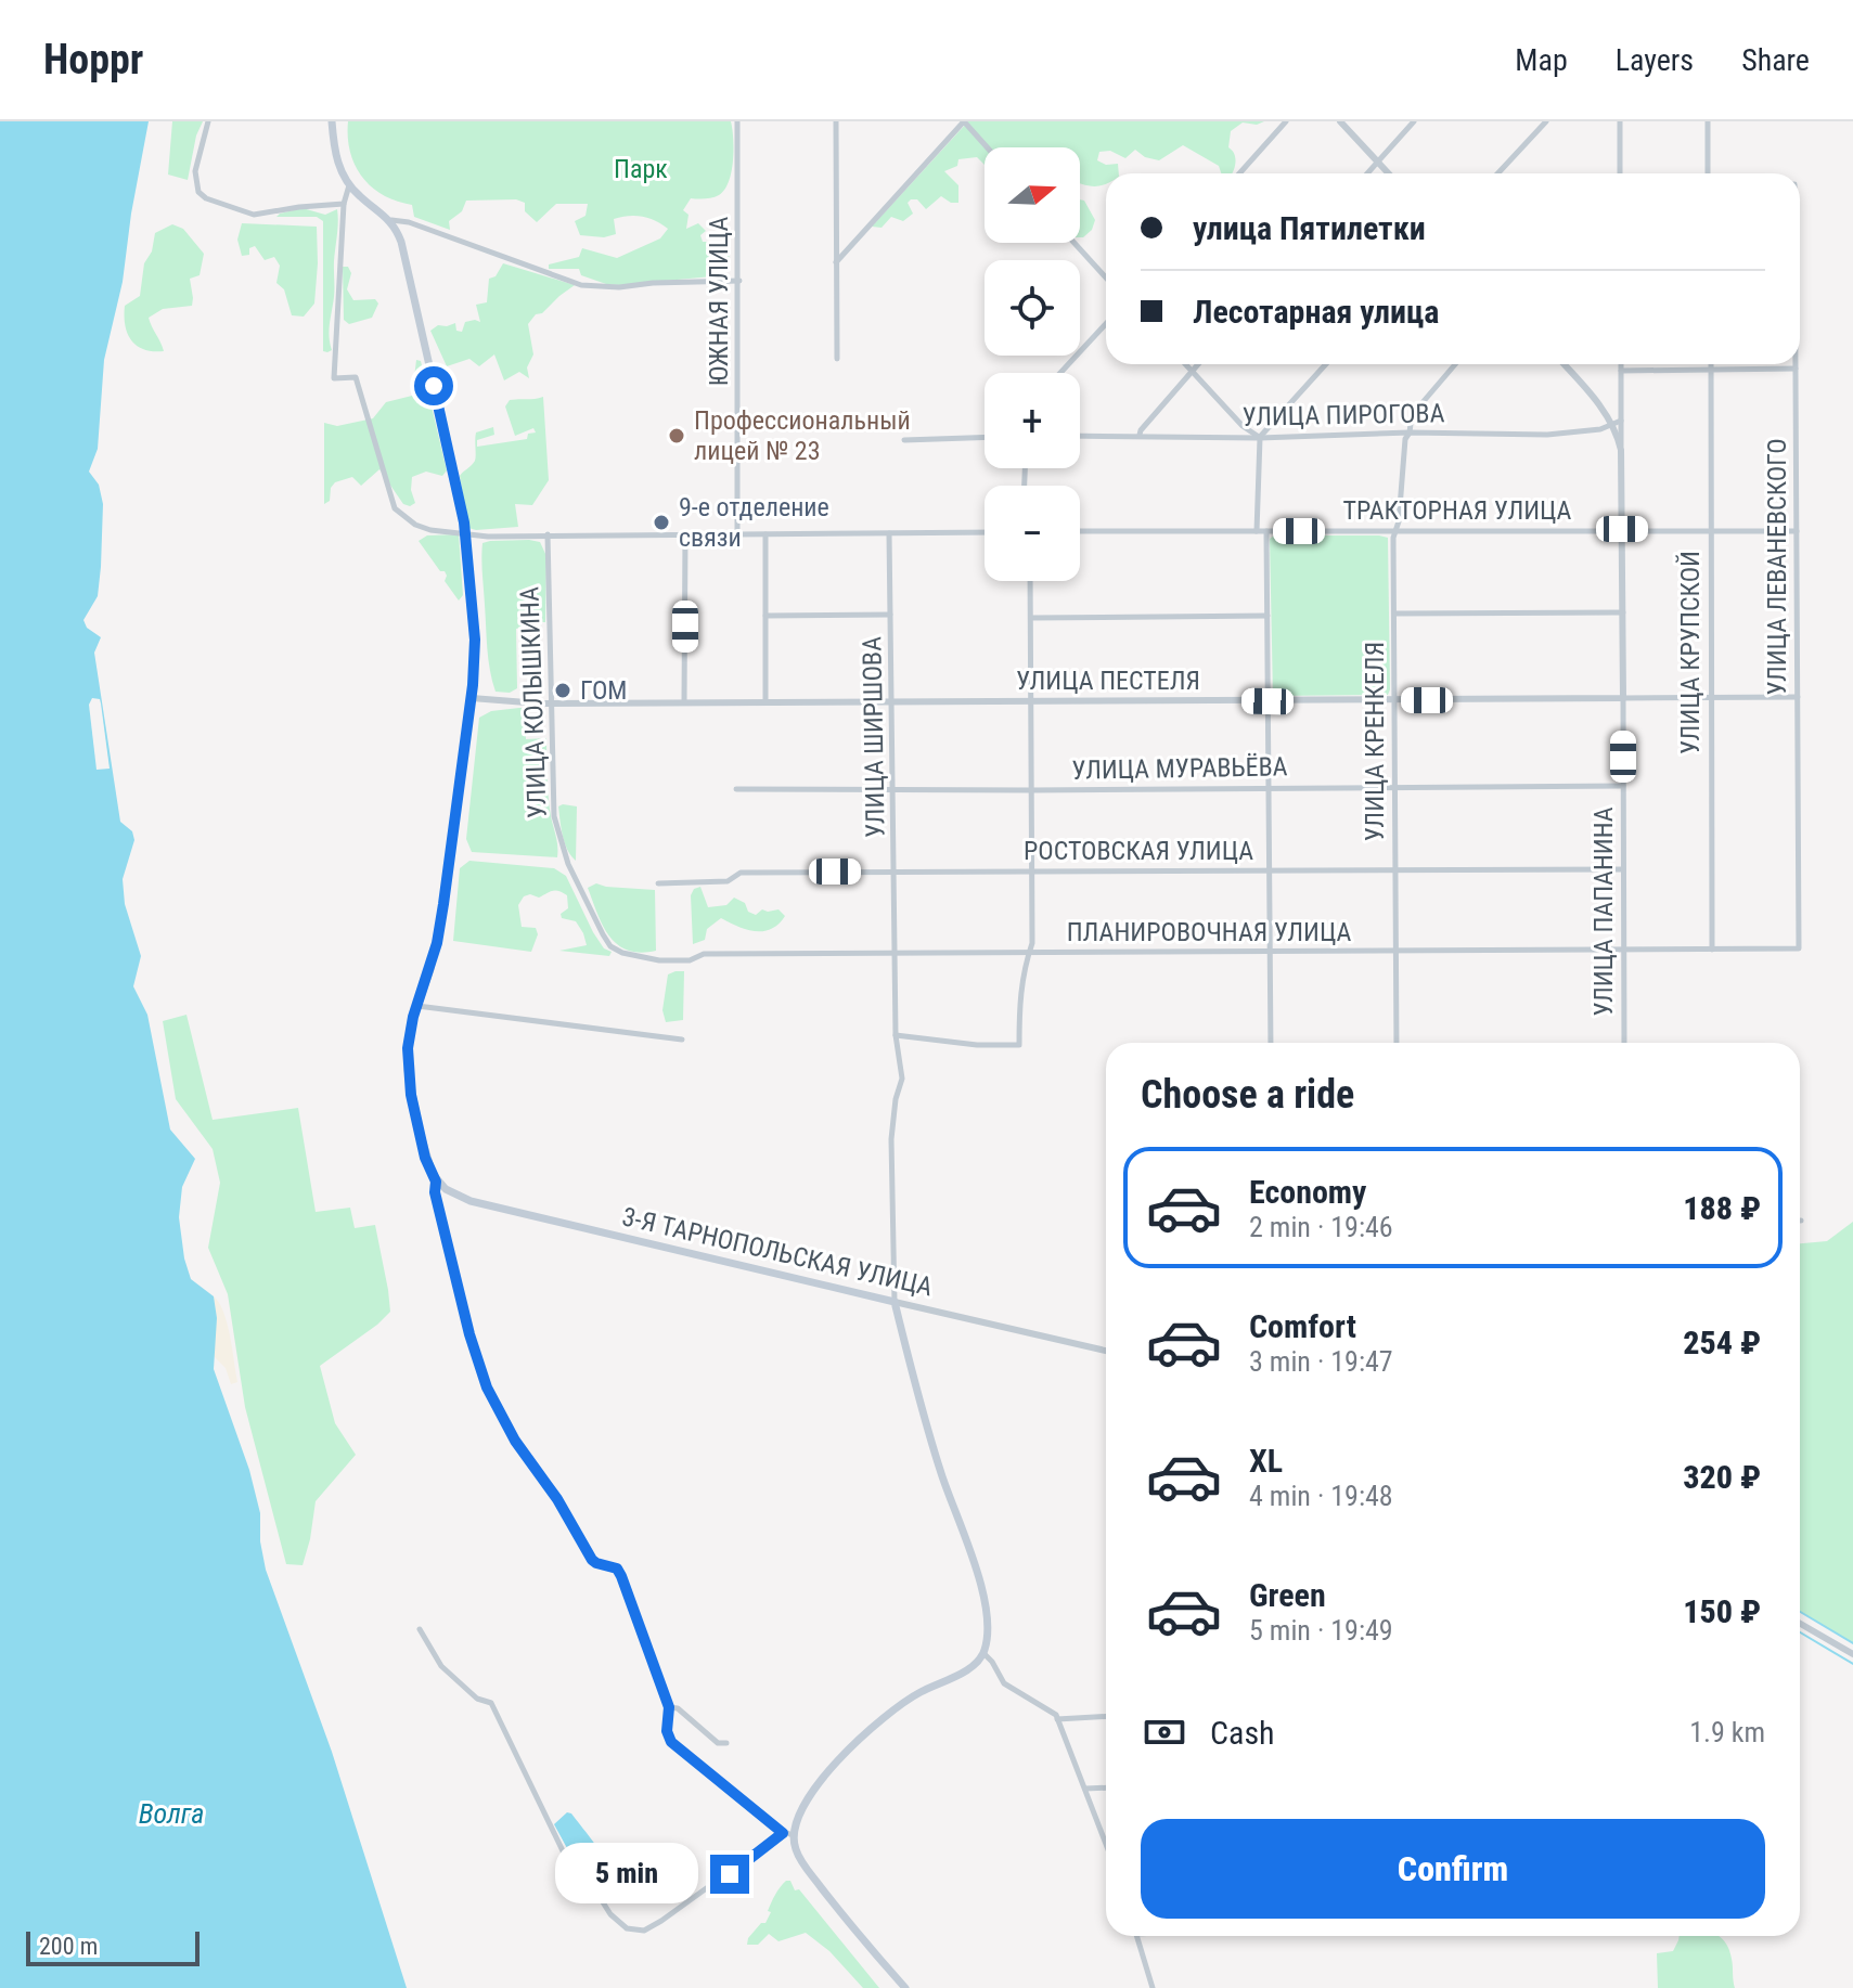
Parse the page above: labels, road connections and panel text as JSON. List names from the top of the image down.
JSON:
{
  "streets": {
    "main road": ["3-Я ТАРНОПОЛЬСКАЯ УЛИЦА"],
    "street": [
      "ЮЖНАЯ УЛИЦА",
      "УЛИЦА ПИРОГОВА",
      "ТРАКТОРНАЯ УЛИЦА",
      "УЛИЦА ЛЕВАНЕВСКОГО",
      "УЛИЦА КРУПСКОЙ",
      "УЛИЦА ПЕСТЕЛЯ",
      "УЛИЦА КОЛЫШКИНА",
      "УЛИЦА ШИРШОВА",
      "УЛИЦА КРЕНКЕЛЯ",
      "УЛИЦА МУРАВЬЁВА",
      "РОСТОВСКАЯ УЛИЦА",
      "УЛИЦА ПАПАНИНА",
      "ПЛАНИРОВОЧНАЯ УЛИЦА"
    ]
  },
  "crossings": [
    ["УЛИЦА ПИРОГОВА", "УЛИЦА КРЕНКЕЛЯ"],
    ["УЛИЦА ПИРОГОВА", "УЛИЦА ПАПАНИНА"],
    ["ТРАКТОРНАЯ УЛИЦА", "УЛИЦА ЛЕВАНЕВСКОГО"],
    ["ТРАКТОРНАЯ УЛИЦА", "УЛИЦА КРУПСКОЙ"],
    ["ТРАКТОРНАЯ УЛИЦА", "УЛИЦА КРЕНКЕЛЯ"],
    ["ТРАКТОРНАЯ УЛИЦА", "УЛИЦА ПАПАНИНА"],
    ["УЛИЦА ЛЕВАНЕВСКОГО", "УЛИЦА ПЕСТЕЛЯ"],
    ["УЛИЦА ЛЕВАНЕВСКОГО", "ПЛАНИРОВОЧНАЯ УЛИЦА"],
    ["УЛИЦА КРУПСКОЙ", "УЛИЦА ПЕСТЕЛЯ"],
    ["УЛИЦА КРУПСКОЙ", "ПЛАНИРОВОЧНАЯ УЛИЦА"],
    ["УЛИЦА ПЕСТЕЛЯ", "УЛИЦА КОЛЫШКИНА"],
    ["УЛИЦА ПЕСТЕЛЯ", "УЛИЦА ШИРШОВА"],
    ["УЛИЦА ПЕСТЕЛЯ", "УЛИЦА КРЕНКЕЛЯ"],
    ["УЛИЦА ПЕСТЕЛЯ", "УЛИЦА ПАПАНИНА"],
    ["УЛИЦА КОЛЫШКИНА", "ПЛАНИРОВОЧНАЯ УЛИЦА"],
    ["УЛИЦА ШИРШОВА", "УЛИЦА МУРАВЬЁВА"],
    ["УЛИЦА ШИРШОВА", "РОСТОВСКАЯ УЛИЦА"],
    ["УЛИЦА ШИРШОВА", "ПЛАНИРОВОЧНАЯ УЛИЦА"],
    ["УЛИЦА ШИРШОВА", "3-Я ТАРНОПОЛЬСКАЯ УЛИЦА"],
    ["УЛИЦА КРЕНКЕЛЯ", "УЛИЦА МУРАВЬЁВА"],
    ["УЛИЦА КРЕНКЕЛЯ", "РОСТОВСКАЯ УЛИЦА"],
    ["УЛИЦА КРЕНКЕЛЯ", "ПЛАНИРОВОЧНАЯ УЛИЦА"],
    ["УЛИЦА МУРАВЬЁВА", "УЛИЦА ПАПАНИНА"],
    ["РОСТОВСКАЯ УЛИЦА", "УЛИЦА ПАПАНИНА"],
    ["УЛИЦА ПАПАНИНА", "ПЛАНИРОВОЧНАЯ УЛИЦА"]
  ],
  "water": ["Волга"],
  "parks": ["Парк"],
  "places": ["Профессиональный лицей № 23", "9-е отделение связи", "ГОМ"],
  "scale_bar": "200 m",
  "north": "right",
  "page": {
    "header": "Hoppr",
    "nav": ["Map", "Layers", "Share"],
    "map_buttons": ["+", "−"],
    "banner": ["улица Пятилетки", "Лесотарная улица"],
    "heading": "Choose a ride",
    "list": [
      {
        "name": "Economy",
        "note": "2 min · 19:46",
        "value": "188 ₽"
      },
      {
        "name": "Comfort",
        "note": "3 min · 19:47",
        "value": "254 ₽"
      },
      {
        "name": "XL",
        "note": "4 min · 19:48",
        "value": "320 ₽"
      },
      {
        "name": "Green",
        "note": "5 min · 19:49",
        "value": "150 ₽"
      }
    ],
    "pay": ["Cash", "1.9 km"],
    "buttons": "Confirm",
    "bubble": "5 min",
    "scale": "200 m"
  }
}
